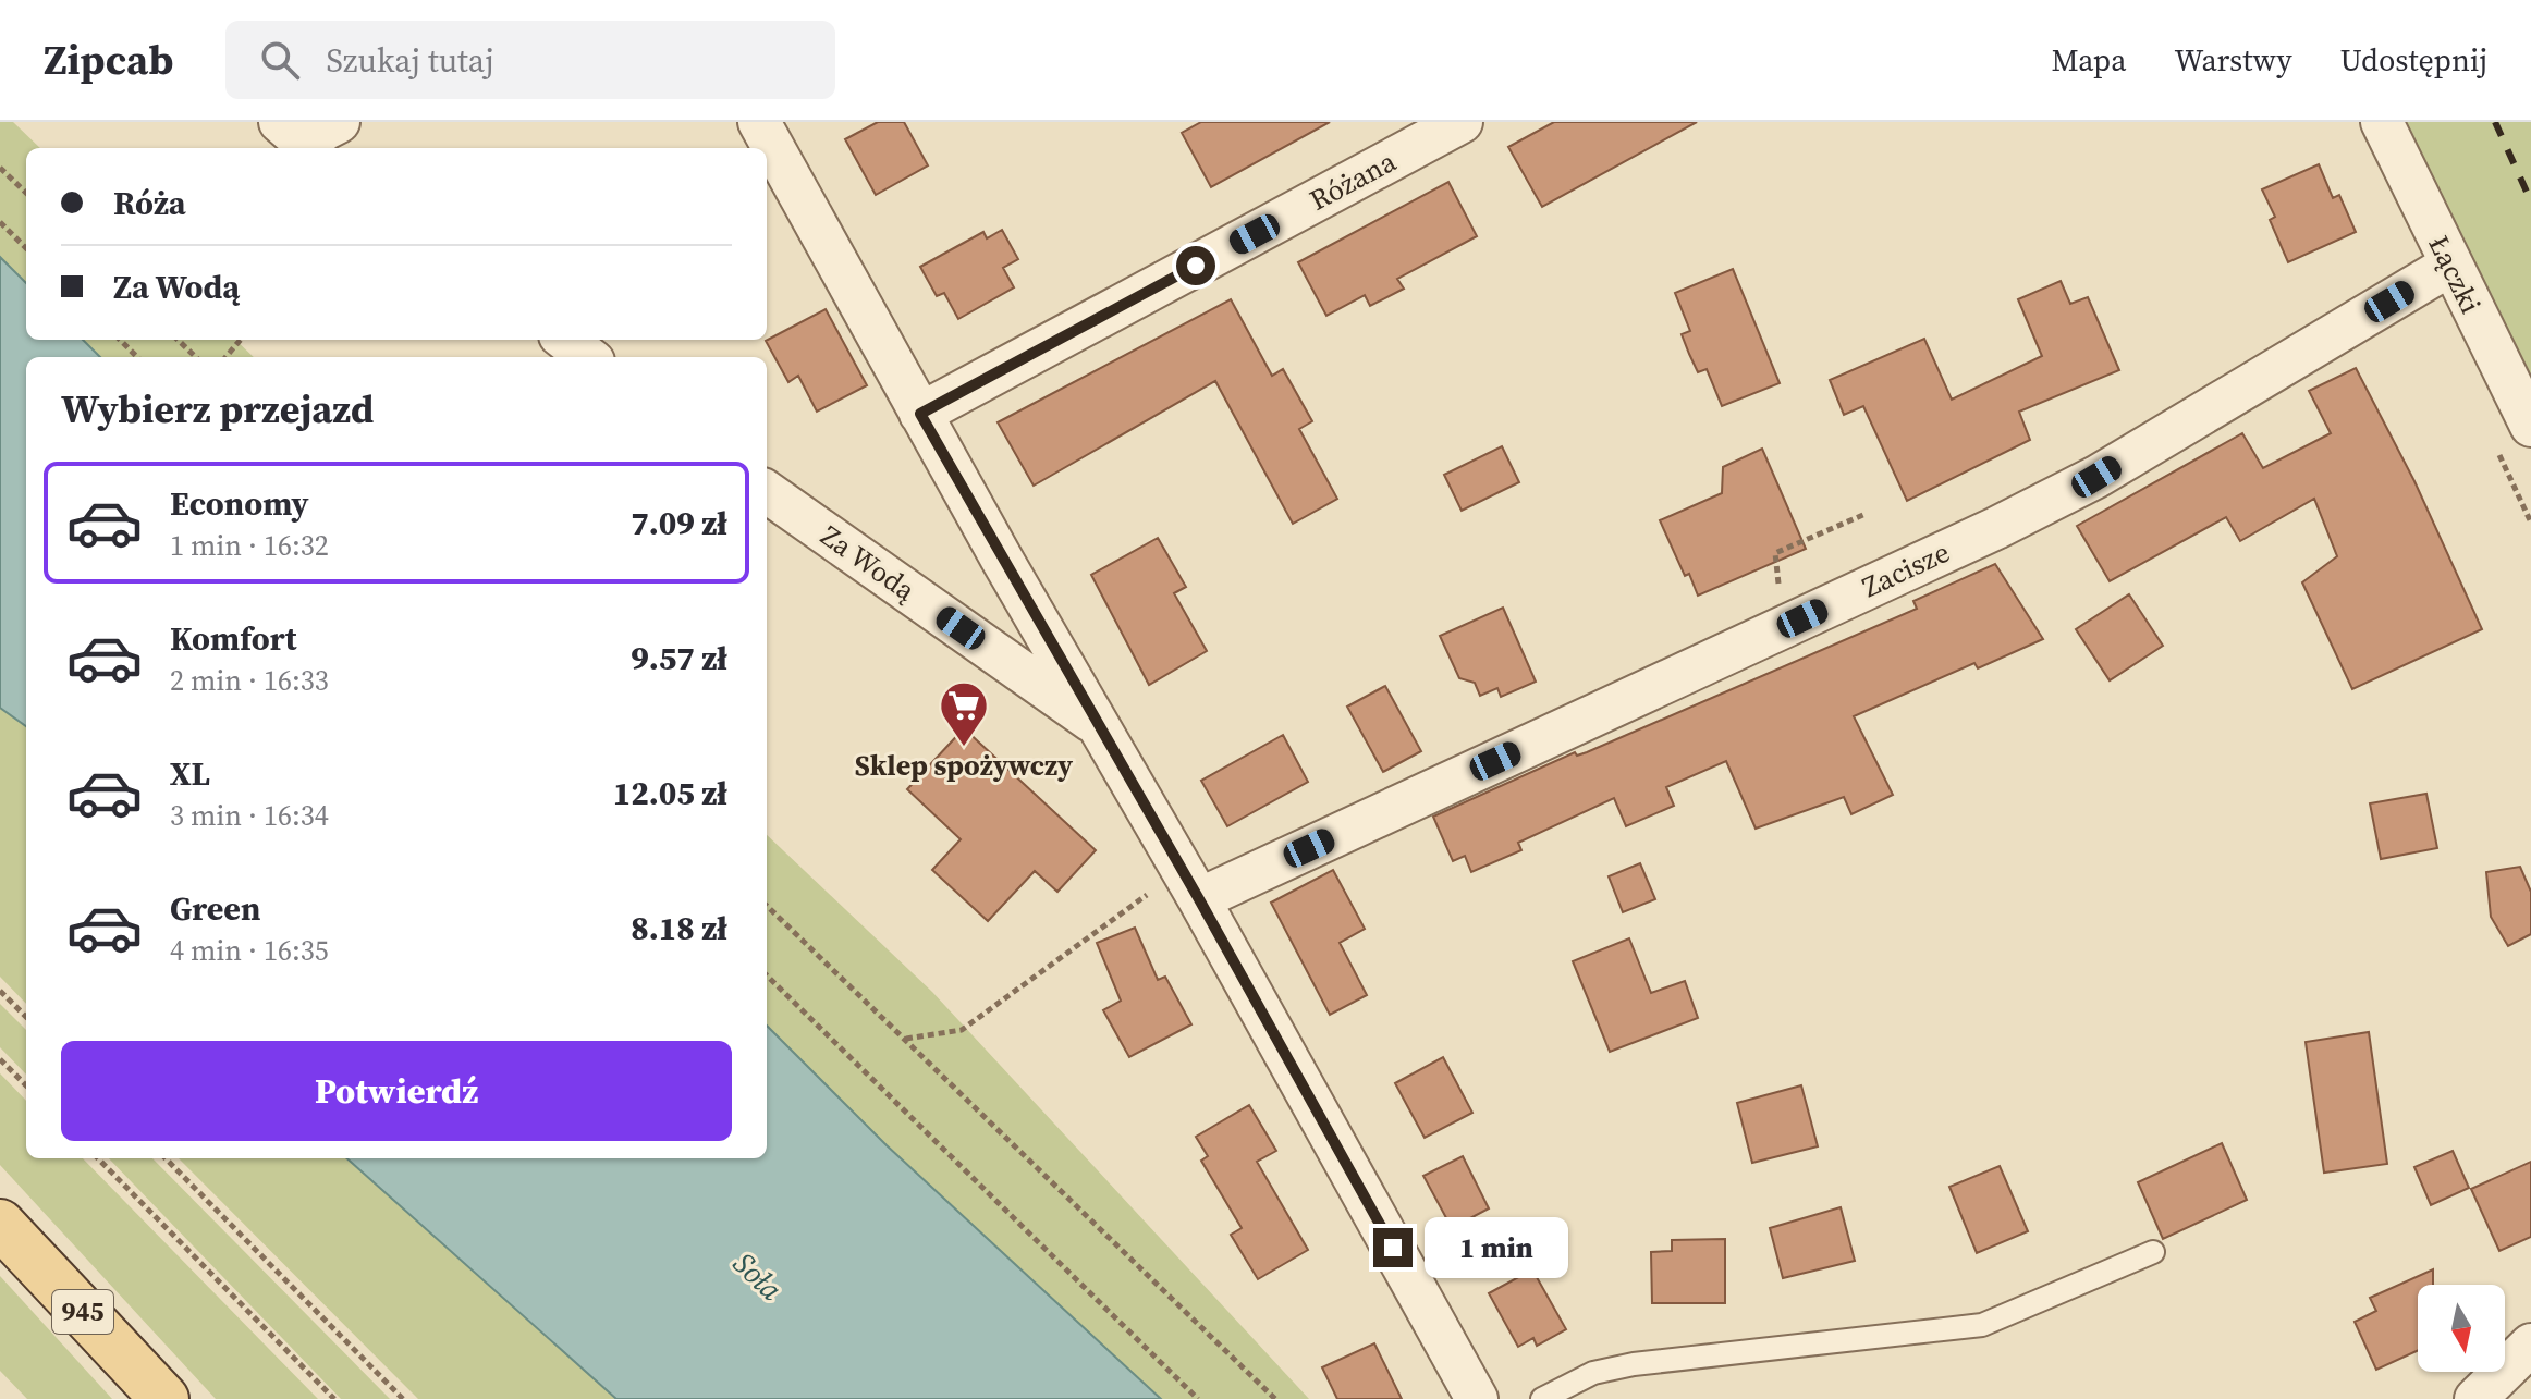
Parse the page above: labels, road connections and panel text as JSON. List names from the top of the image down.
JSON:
{
  "streets": {
    "main road": ["945"],
    "street": [
      "Różana",
      "Łączki",
      "Za Wodą",
      "Zacisze"
    ]
  },
  "crossings": [
    ["Łączki", "Zacisze"]
  ],
  "water": ["Soła"],
  "places": {
    "supermarket": ["Sklep spożywczy"]
  },
  "north": "bottom",
  "page": {
    "header": "Zipcab",
    "search": "Szukaj tutaj",
    "nav": ["Mapa", "Warstwy", "Udostępnij"],
    "banner": ["Róża", "Za Wodą"],
    "heading": "Wybierz przejazd",
    "list": [
      {
        "name": "Economy",
        "note": "1 min · 16:32",
        "value": "7.09 zł"
      },
      {
        "name": "Komfort",
        "note": "2 min · 16:33",
        "value": "9.57 zł"
      },
      {
        "name": "XL",
        "note": "3 min · 16:34",
        "value": "12.05 zł"
      },
      {
        "name": "Green",
        "note": "4 min · 16:35",
        "value": "8.18 zł"
      }
    ],
    "buttons": "Potwierdź",
    "bubble": "1 min"
  }
}
